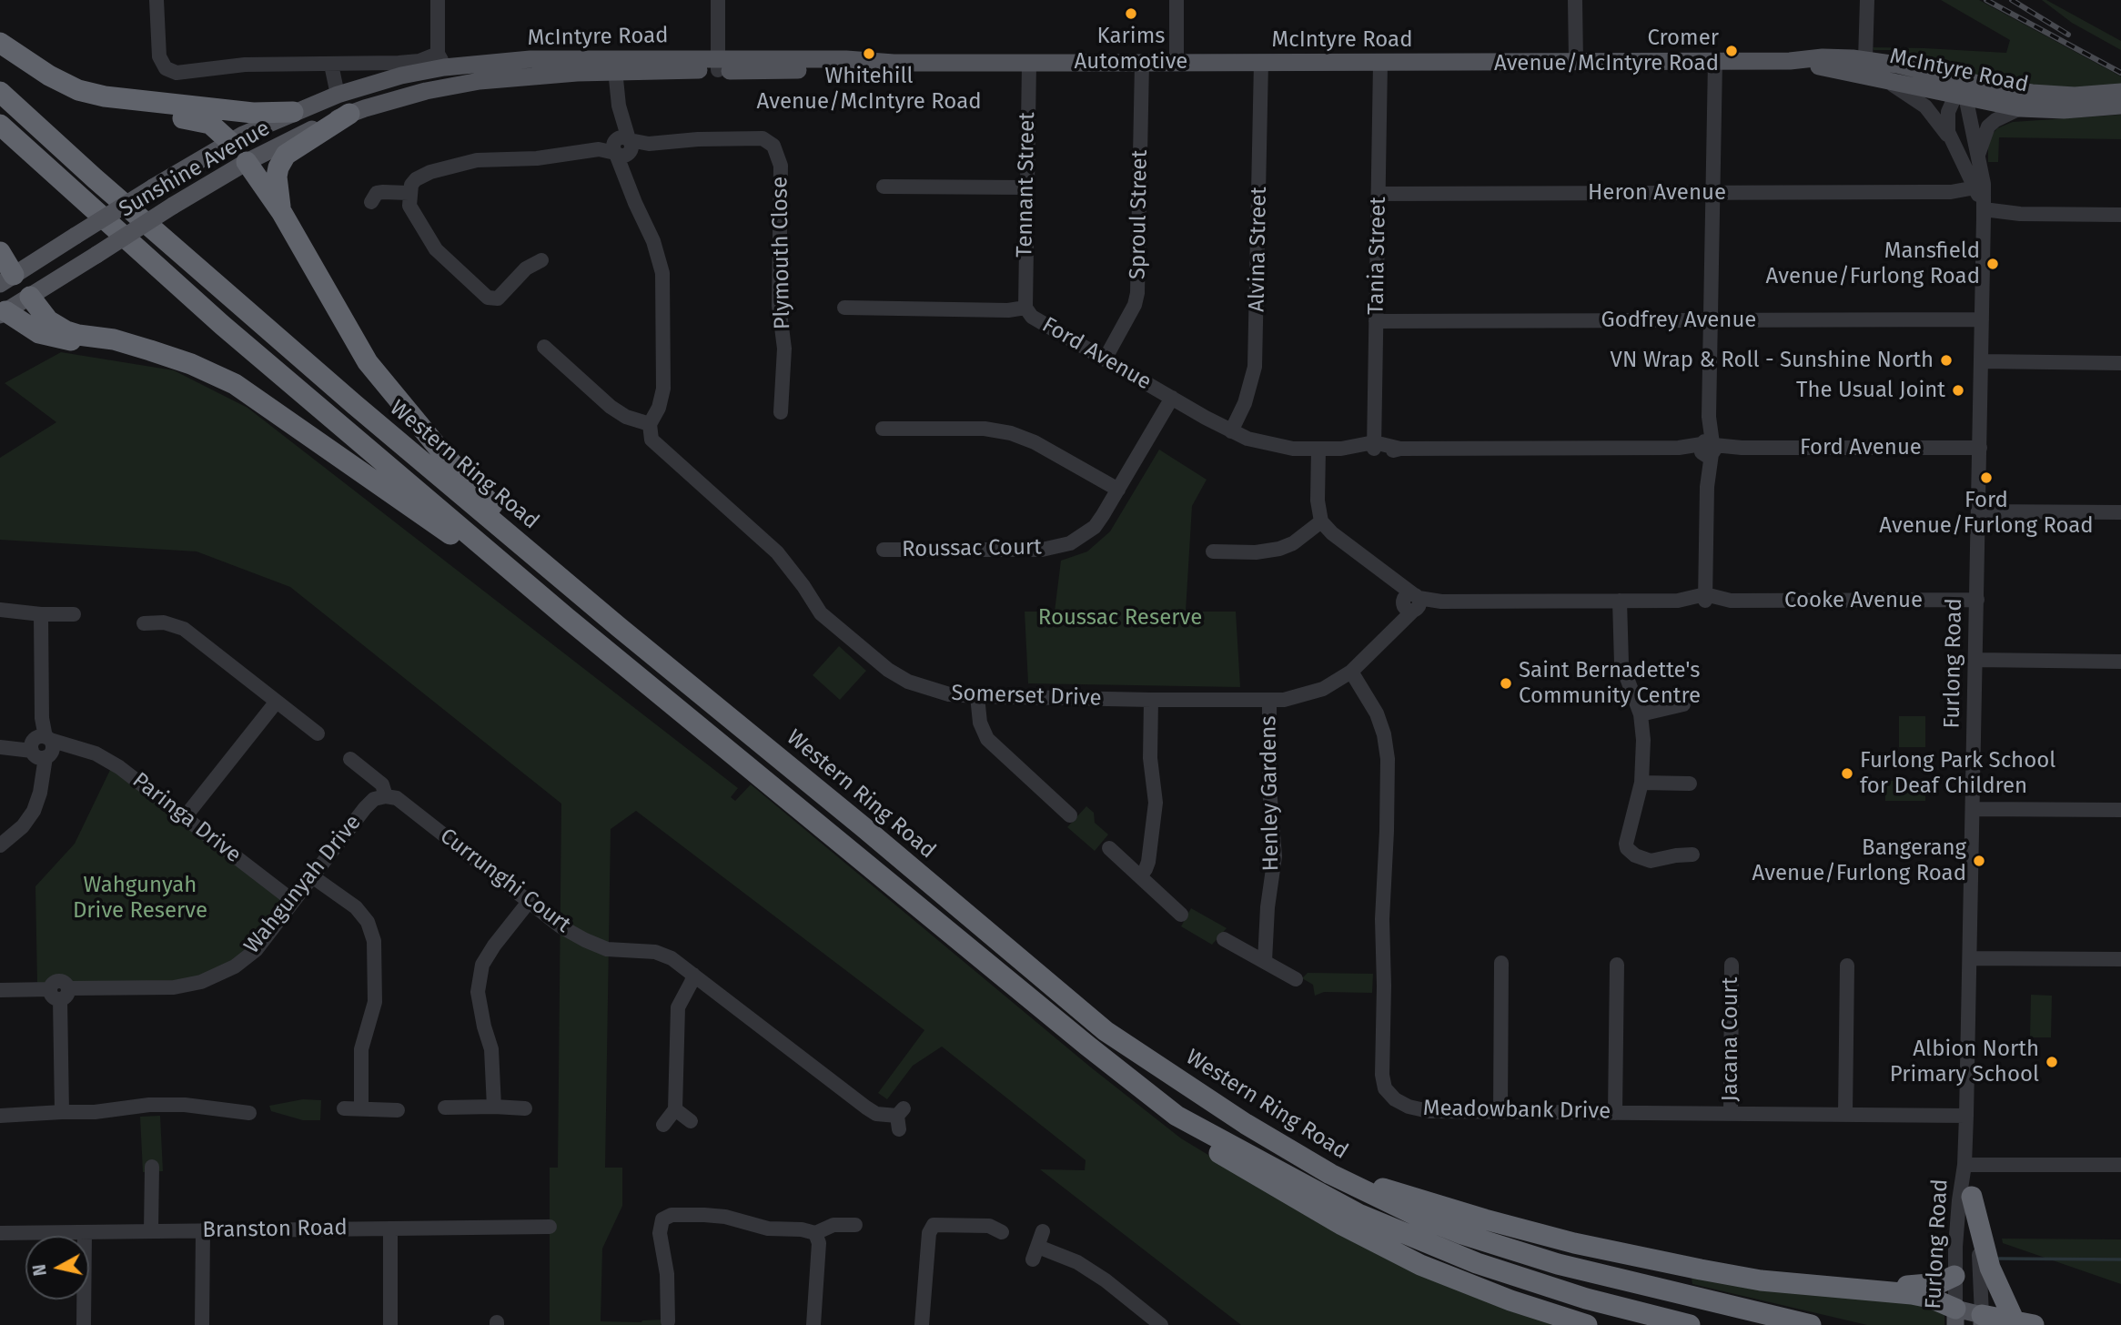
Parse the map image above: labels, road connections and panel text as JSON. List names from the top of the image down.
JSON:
{
  "streets": {
    "highway": ["Western Ring Road"],
    "main road": ["McIntyre Road", "Sunshine Avenue"],
    "street": [
      "Tennant Street",
      "Heron Avenue",
      "Sproul Street",
      "Alvina Street",
      "Plymouth Close",
      "Tania Street",
      "Godfrey Avenue",
      "Ford Avenue",
      "Roussac Court",
      "Cooke Avenue",
      "Furlong Road",
      "Somerset Drive",
      "Henley Gardens",
      "Paringa Drive",
      "Currunghi Court",
      "Wahgunyah Drive",
      "Jacana Court",
      "Meadowbank Drive",
      "Branston Road"
    ]
  },
  "crossings": [
    ["McIntyre Road", "Sunshine Avenue"],
    ["McIntyre Road", "Tennant Street"],
    ["McIntyre Road", "Sproul Street"],
    ["McIntyre Road", "Alvina Street"],
    ["McIntyre Road", "Tania Street"],
    ["McIntyre Road", "Furlong Road"],
    ["Tennant Street", "Ford Avenue"],
    ["Heron Avenue", "Tania Street"],
    ["Heron Avenue", "Furlong Road"],
    ["Sproul Street", "Ford Avenue"],
    ["Alvina Street", "Ford Avenue"],
    ["Tania Street", "Godfrey Avenue"],
    ["Tania Street", "Ford Avenue"],
    ["Godfrey Avenue", "Furlong Road"],
    ["Ford Avenue", "Roussac Court"],
    ["Ford Avenue", "Furlong Road"],
    ["Cooke Avenue", "Furlong Road"],
    ["Cooke Avenue", "Somerset Drive"],
    ["Furlong Road", "Meadowbank Drive"],
    ["Somerset Drive", "Henley Gardens"],
    ["Somerset Drive", "Meadowbank Drive"],
    ["Paringa Drive", "Wahgunyah Drive"],
    ["Currunghi Court", "Wahgunyah Drive"],
    ["Jacana Court", "Meadowbank Drive"]
  ],
  "parks": ["Roussac Reserve", "Wahgunyah Drive Reserve"],
  "places": [
    "Karims Automotive",
    "Cromer Avenue/McIntyre Road",
    "Whitehill Avenue/McIntyre Road",
    "Mansfield Avenue/Furlong Road",
    "VN Wrap & Roll - Sunshine North",
    "The Usual Joint",
    "Ford Avenue/Furlong Road",
    "Saint Bernadette's Community Centre",
    "Furlong Park School for Deaf Children",
    "Bangerang Avenue/Furlong Road",
    "Albion North Primary School"
  ],
  "north": "left"
}
